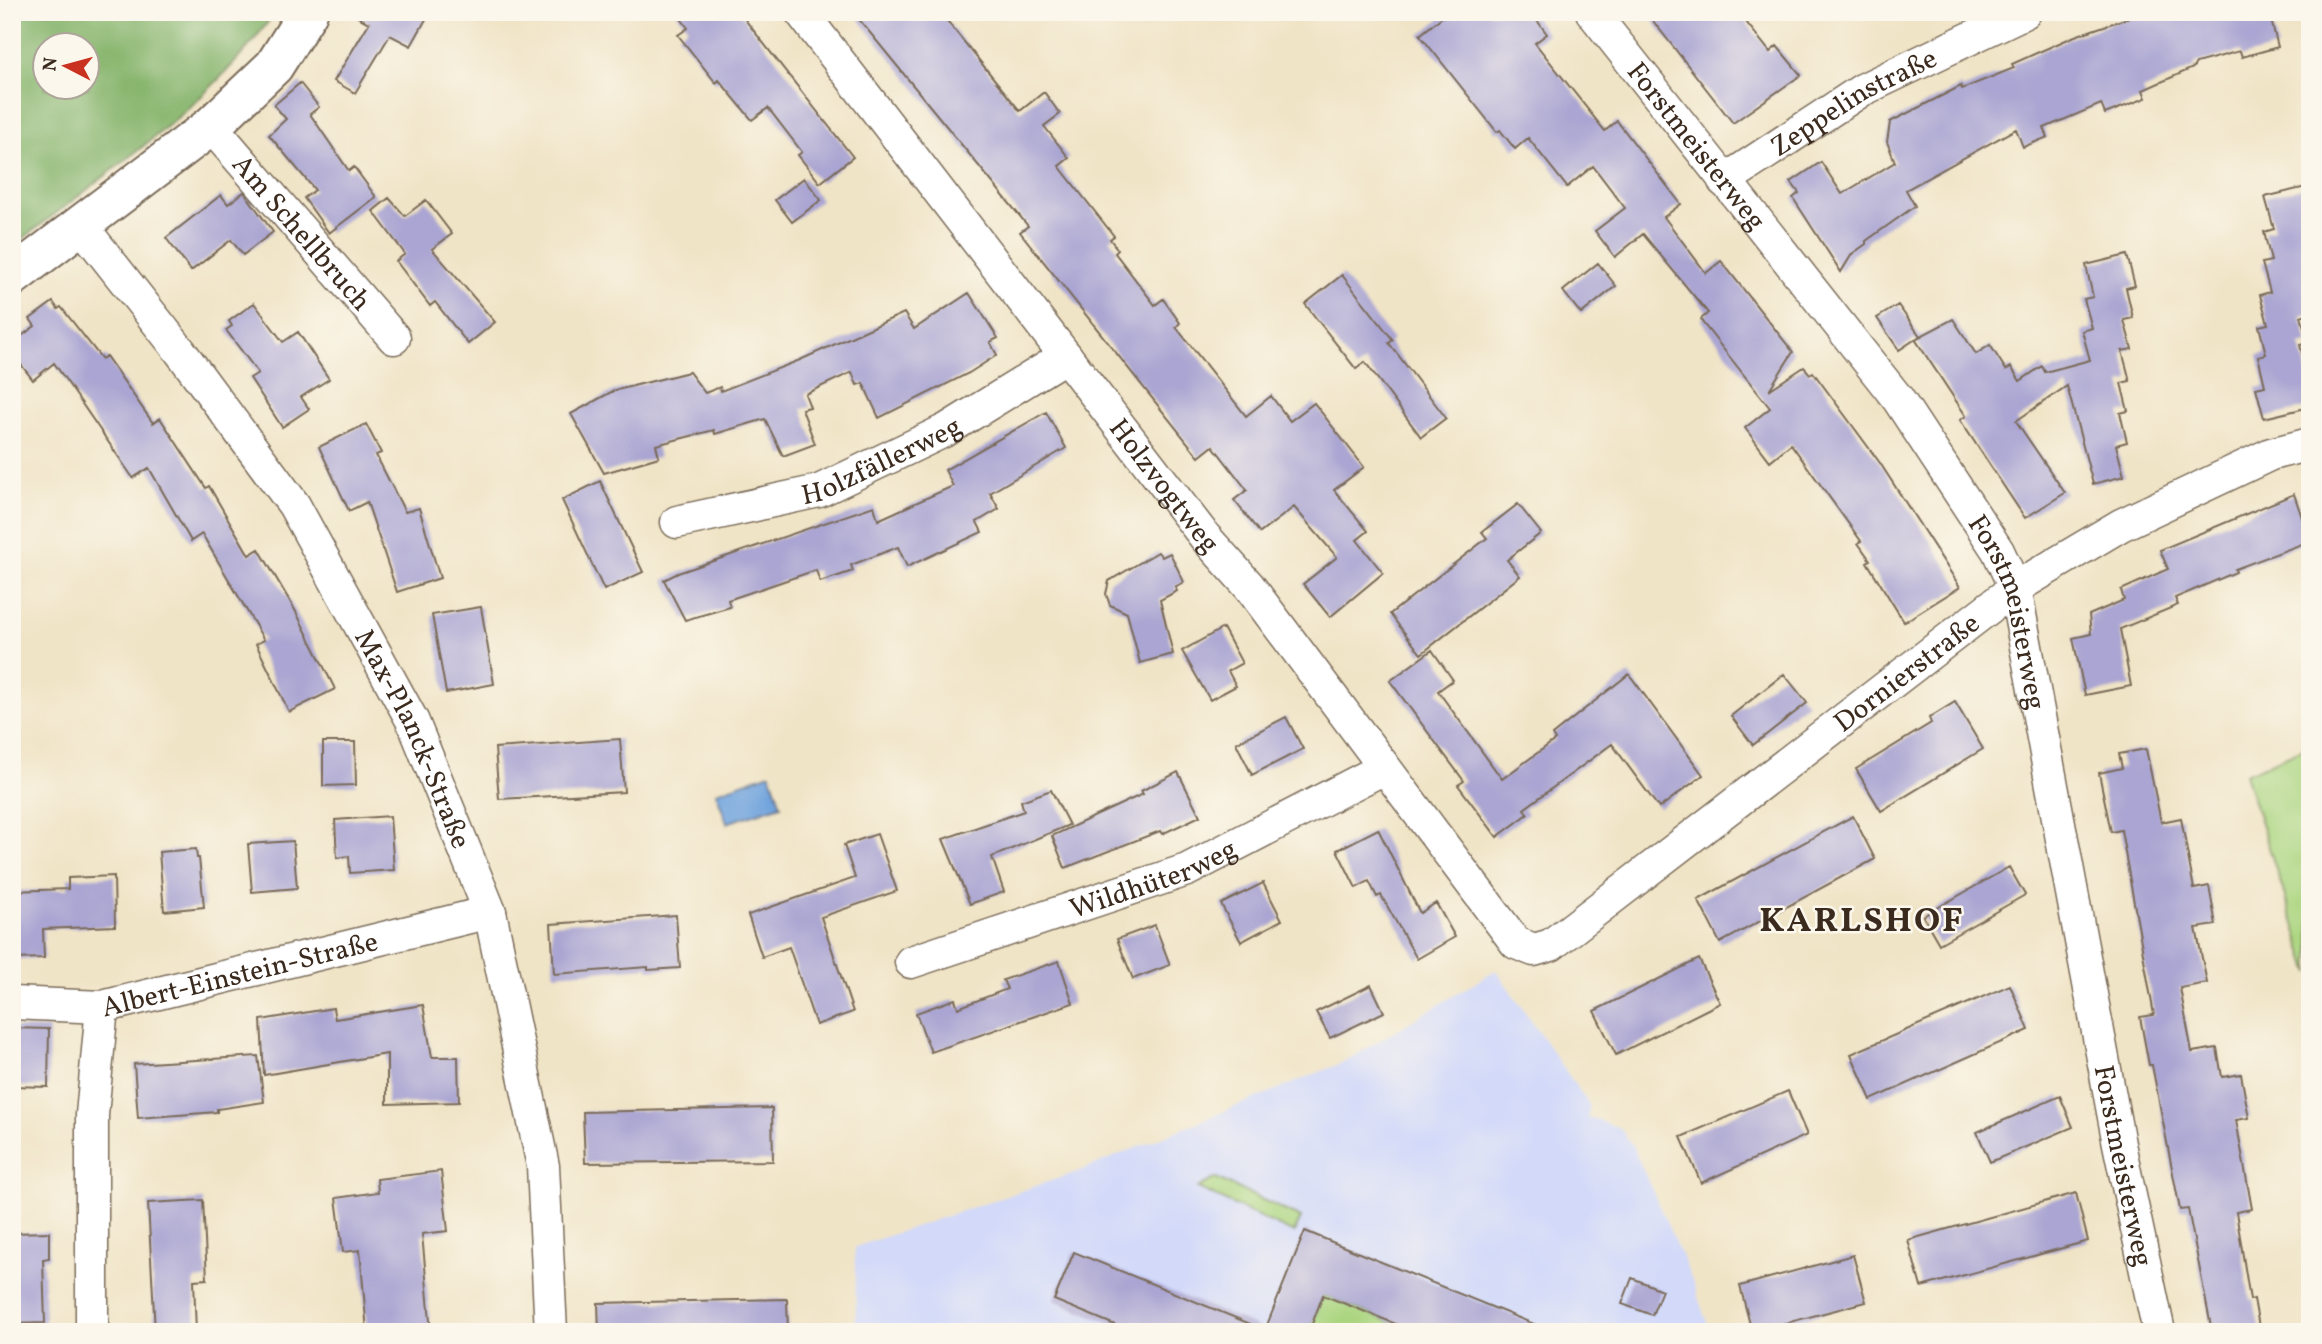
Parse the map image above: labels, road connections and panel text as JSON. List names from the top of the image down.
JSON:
{
  "streets": {
    "street": [
      "Zeppelinstraße",
      "Forstmeisterweg",
      "Am Schellbruch",
      "Holzfällerweg",
      "Holzvogtweg",
      "Dornierstraße",
      "Max-Planck-Straße",
      "Wildhüterweg",
      "Albert-Einstein-Straße"
    ]
  },
  "crossings": [
    ["Zeppelinstraße", "Forstmeisterweg"],
    ["Forstmeisterweg", "Dornierstraße"],
    ["Holzfällerweg", "Holzvogtweg"],
    ["Holzvogtweg", "Dornierstraße"],
    ["Holzvogtweg", "Wildhüterweg"],
    ["Max-Planck-Straße", "Albert-Einstein-Straße"]
  ],
  "districts": ["KARLSHOF"],
  "north": "left"
}
